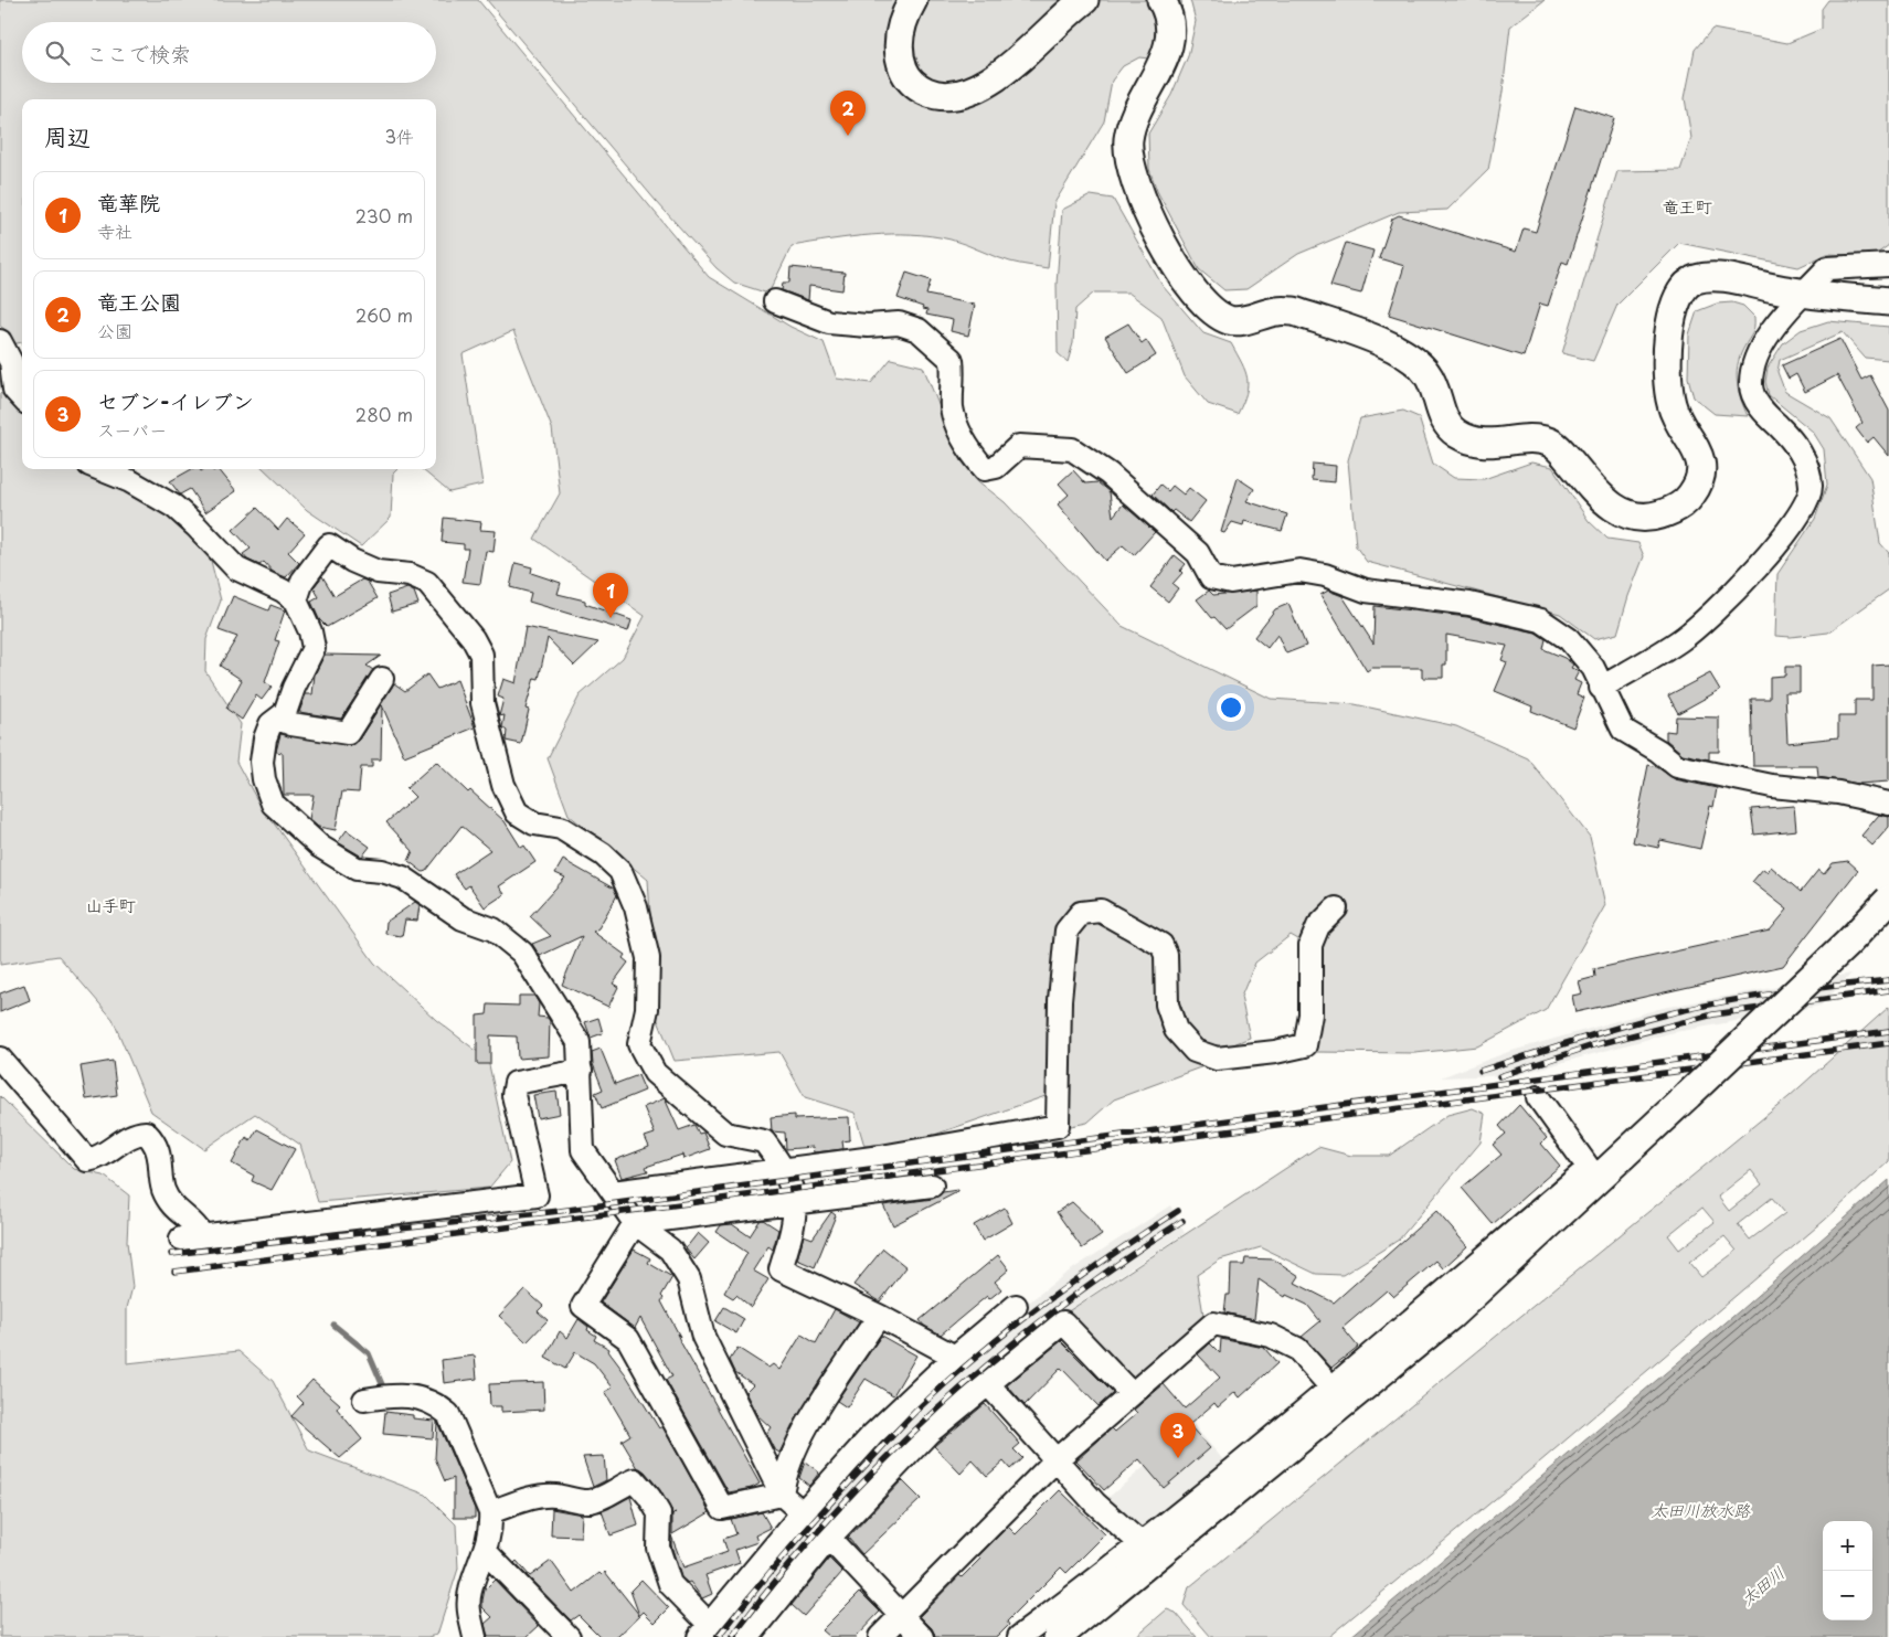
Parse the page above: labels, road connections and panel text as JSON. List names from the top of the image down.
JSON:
{
  "districts": ["竜王町", "山手町"],
  "water": ["太田川放水路", "太田川"],
  "page": {
    "search": "ここで検索",
    "pins": ["2", "1", "3"],
    "heading": ["周辺", "3件"],
    "list": [
      {
        "mark": "1",
        "name": "竜華院",
        "note": "寺社",
        "value": "230 m"
      },
      {
        "mark": "2",
        "name": "竜王公園",
        "note": "公園",
        "value": "260 m"
      },
      {
        "mark": "3",
        "name": "セブン-イレブン",
        "note": "スーパー",
        "value": "280 m"
      }
    ],
    "map_buttons": ["+", "−"]
  }
}
